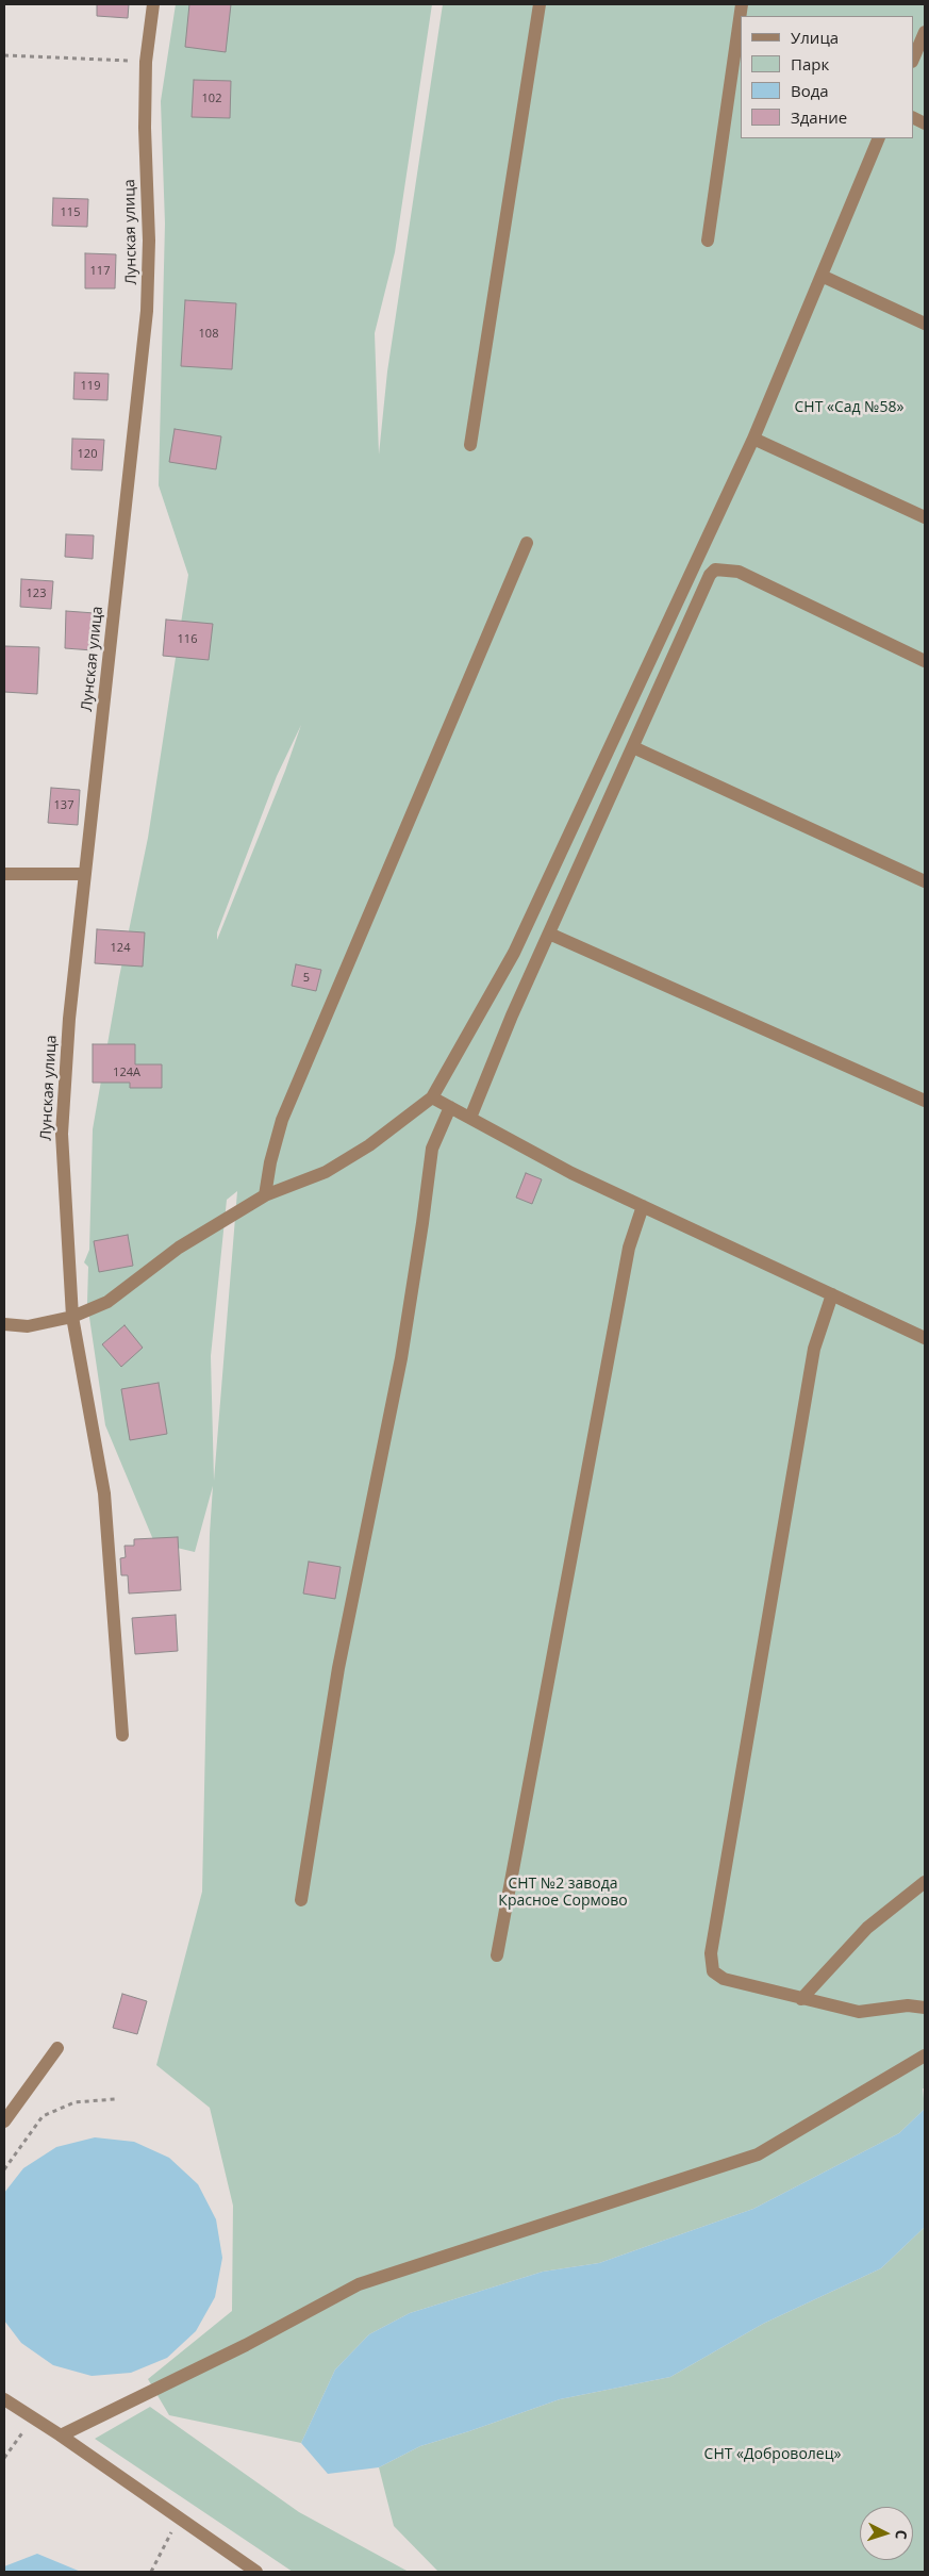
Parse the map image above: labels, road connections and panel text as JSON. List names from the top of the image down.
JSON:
{
  "streets": {
    "street": ["Лунская улица"]
  },
  "parks": ["СНТ «Сад №58»", "СНТ №2 завода Красное Сормово", "СНТ «Доброволец»"],
  "house_numbers": [
    "102",
    "115",
    "117",
    "108",
    "119",
    "120",
    "123",
    "116",
    "137",
    "124",
    "5",
    "124А"
  ],
  "legend": [
    "Улица",
    "Парк",
    "Вода",
    "Здание"
  ],
  "north": "right"
}
